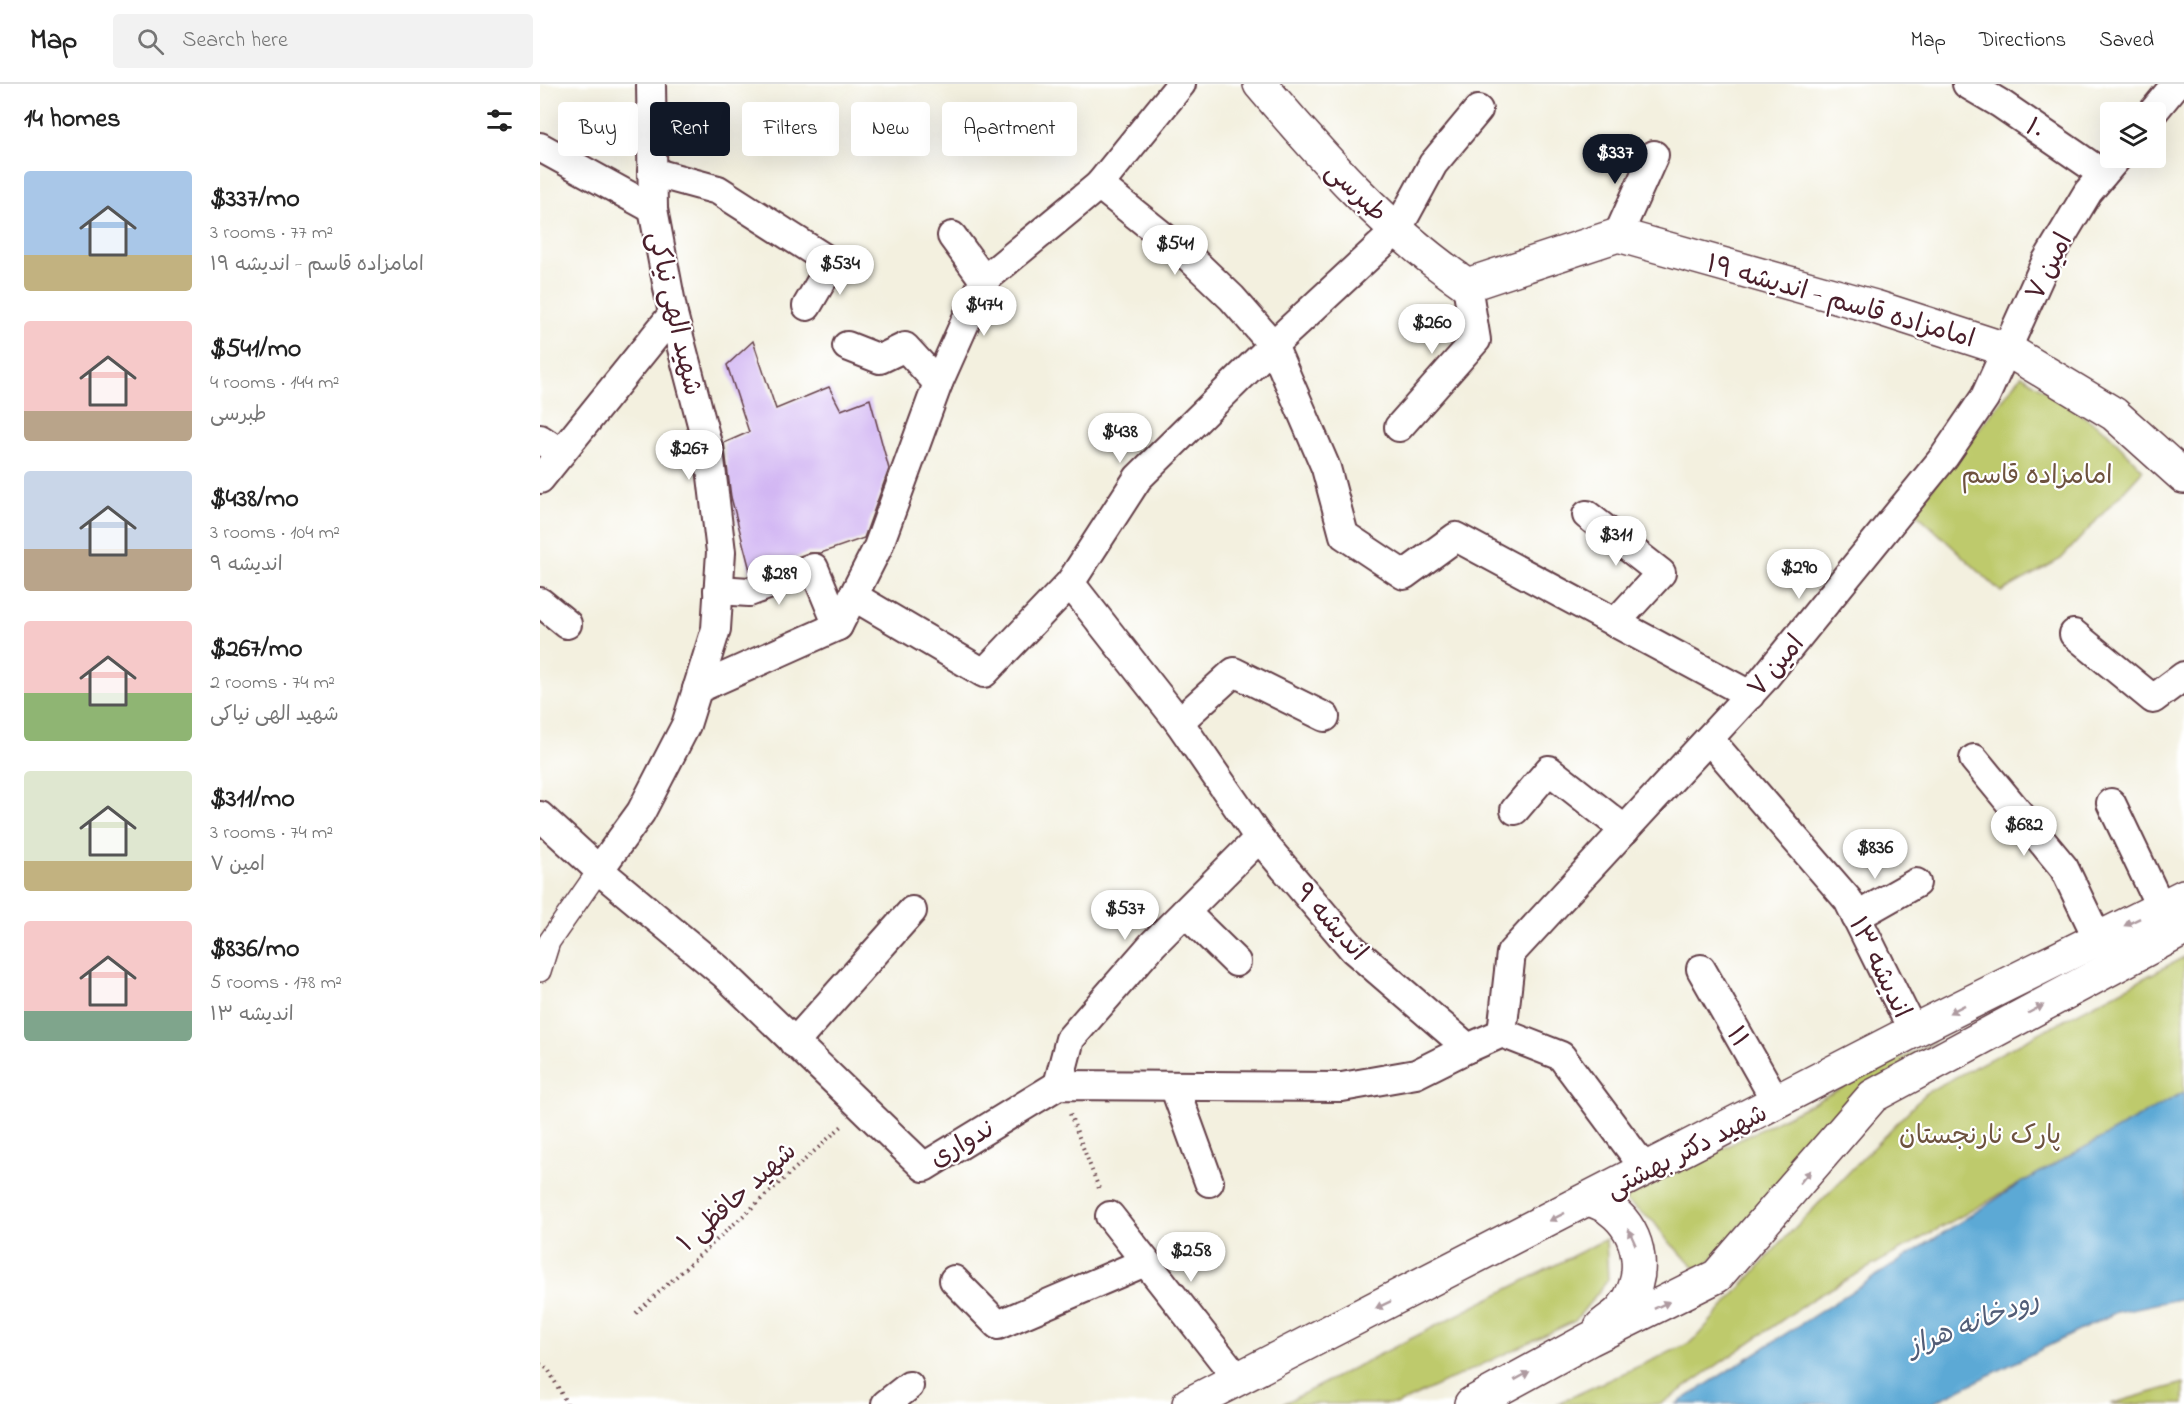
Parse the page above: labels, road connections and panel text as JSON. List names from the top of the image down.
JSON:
{
  "streets": {
    "main road": ["طبرسی", "امامزاده قاسم - اندیشه ۱۹", "شهید دکتر بهشتی"],
    "street": [
      "۱۰",
      "امین ۷",
      "شهید الهی نیاکی",
      "اندیشه ۹",
      "اندیشه ۱۳",
      "۱۱",
      "ندواری"
    ],
    "path": ["شهید حافظی ۱"]
  },
  "crossings": [
    ["امین ۷", "امامزاده قاسم - اندیشه ۱۹"],
    ["امین ۷", "اندیشه ۱۳"],
    ["شهید الهی نیاکی", "ندواری"],
    ["اندیشه ۱۳", "شهید دکتر بهشتی"],
    ["۱۱", "شهید دکتر بهشتی"],
    ["ندواری", "شهید حافظی ۱"]
  ],
  "water": ["رودخانه هراز"],
  "parks": ["امامزاده قاسم", "پارک نارنجستان"],
  "page": {
    "header": "Map",
    "search": "Search here",
    "nav": ["Map", "Directions", "Saved"],
    "heading": "14 homes",
    "chip": [
      "Buy",
      "Rent",
      "Filters",
      "New",
      "Apartment"
    ],
    "price": [
      "$337",
      "$541",
      "$534",
      "$474",
      "$260",
      "$438",
      "$267",
      "$311",
      "$290",
      "$289",
      "$682",
      "$836",
      "$537",
      "$258"
    ],
    "list": [
      {
        "name": "$337/mo",
        "note": "3 rooms · 77 m² · امامزاده قاسم - اندیشه ۱۹"
      },
      {
        "name": "$541/mo",
        "note": "4 rooms · 144 m² · طبرسی"
      },
      {
        "name": "$438/mo",
        "note": "3 rooms · 104 m² · اندیشه ۹"
      },
      {
        "name": "$267/mo",
        "note": "2 rooms · 74 m² · شهید الهی نیاکی"
      },
      {
        "name": "$311/mo",
        "note": "3 rooms · 74 m² · امین ۷"
      },
      {
        "name": "$836/mo",
        "note": "5 rooms · 178 m² · اندیشه ۱۳"
      }
    ]
  }
}
